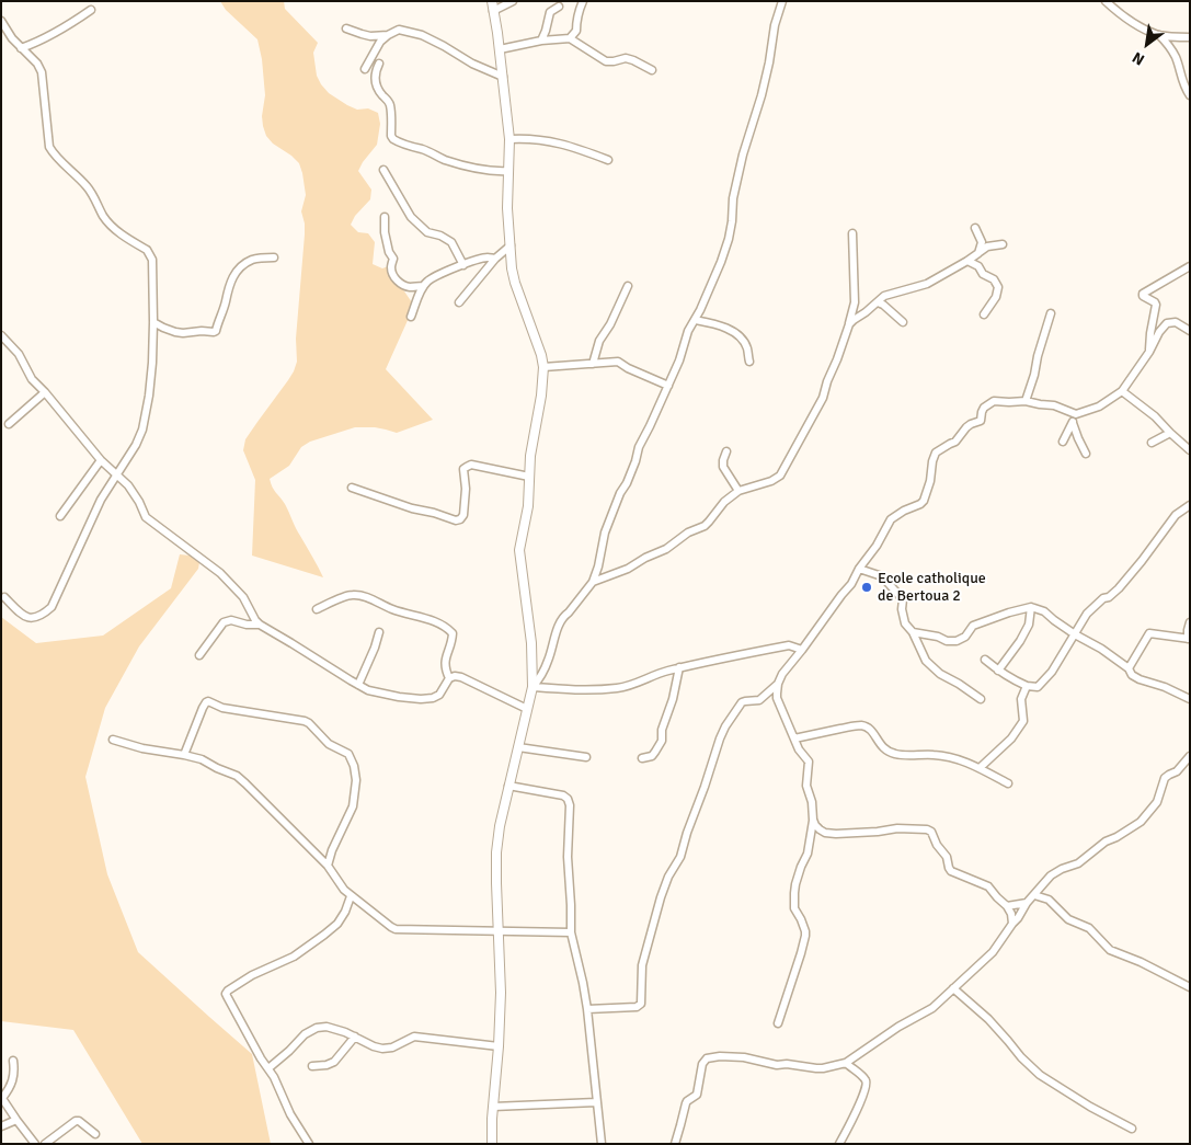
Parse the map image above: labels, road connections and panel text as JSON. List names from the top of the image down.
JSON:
{
  "places": ["Ecole catholique de Bertoua 2"],
  "north": "bottom left"
}
